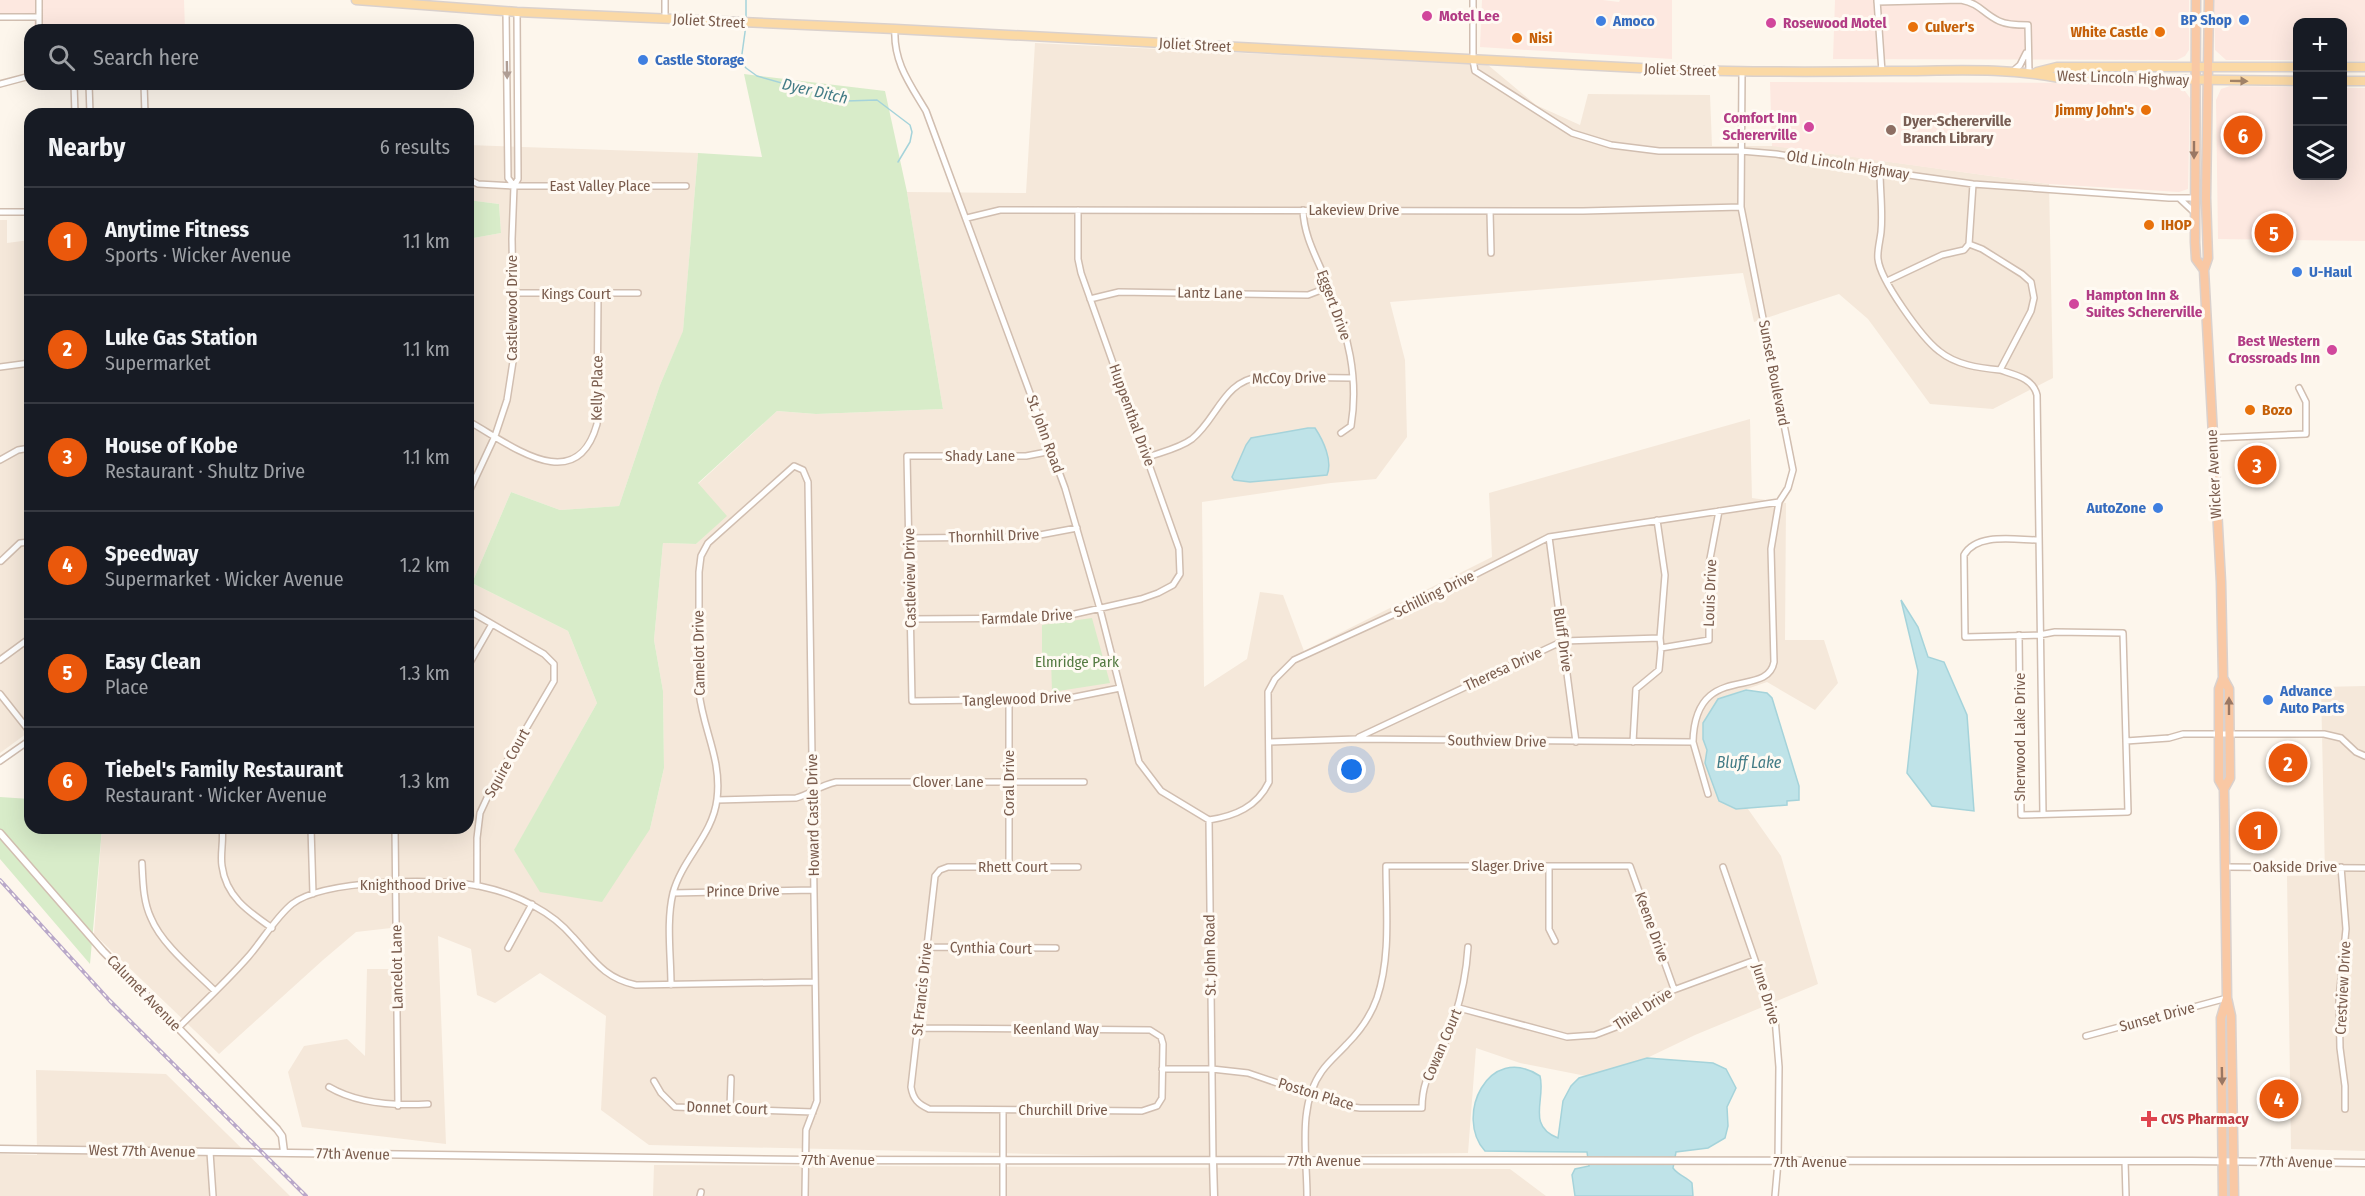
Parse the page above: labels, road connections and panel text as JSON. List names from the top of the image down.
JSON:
{
  "streets": {
    "highway": ["Wicker Avenue"],
    "main road": ["Joliet Street", "West Lincoln Highway"],
    "street": [
      "Old Lincoln Highway",
      "East Valley Place",
      "Lakeview Drive",
      "Lantz Lane",
      "Kings Court",
      "Eggert Drive",
      "Castlewood Drive",
      "Sunset Boulevard",
      "McCoy Drive",
      "Kelly Place",
      "Huppenthal Drive",
      "St. John Road",
      "Shady Lane",
      "Thornhill Drive",
      "Castleview Drive",
      "Louis Drive",
      "Schilling Drive",
      "Farmdale Drive",
      "Bluff Drive",
      "Camelot Drive",
      "Theresa Drive",
      "Tanglewood Drive",
      "Sherwood Lake Drive",
      "Southview Drive",
      "Squire Court",
      "Clover Lane",
      "Coral Drive",
      "Howard Castle Drive",
      "Slager Drive",
      "Rhett Court",
      "Oakside Drive",
      "Knighthood Drive",
      "Prince Drive",
      "Keene Drive",
      "Cynthia Court",
      "Lancelot Lane",
      "Crestview Drive",
      "St Francis Drive",
      "Calumet Avenue",
      "June Drive",
      "Thiel Drive",
      "Sunset Drive",
      "Keenland Way",
      "Cowan Court",
      "Poston Place",
      "Donnet Court",
      "Churchill Drive",
      "West 77th Avenue",
      "77th Avenue"
    ]
  },
  "crossings": [
    ["Joliet Street", "West Lincoln Highway"],
    ["Joliet Street", "Old Lincoln Highway"],
    ["Joliet Street", "Castlewood Drive"],
    ["Joliet Street", "Sunset Boulevard"],
    ["Joliet Street", "St. John Road"],
    ["West Lincoln Highway", "Wicker Avenue"],
    ["Old Lincoln Highway", "Sunset Boulevard"],
    ["Old Lincoln Highway", "Wicker Avenue"],
    ["Old Lincoln Highway", "Sherwood Lake Drive"],
    ["East Valley Place", "Castlewood Drive"],
    ["Lakeview Drive", "Eggert Drive"],
    ["Lakeview Drive", "Sunset Boulevard"],
    ["Lakeview Drive", "Huppenthal Drive"],
    ["Lakeview Drive", "St. John Road"],
    ["Lantz Lane", "Eggert Drive"],
    ["Lantz Lane", "Huppenthal Drive"],
    ["Kings Court", "Castlewood Drive"],
    ["Kings Court", "Kelly Place"],
    ["Eggert Drive", "McCoy Drive"],
    ["Castlewood Drive", "Kelly Place"],
    ["Sunset Boulevard", "Schilling Drive"],
    ["Sunset Boulevard", "Southview Drive"],
    ["McCoy Drive", "Huppenthal Drive"],
    ["Huppenthal Drive", "Farmdale Drive"],
    ["St. John Road", "Shady Lane"],
    ["St. John Road", "Thornhill Drive"],
    ["St. John Road", "Schilling Drive"],
    ["St. John Road", "Farmdale Drive"],
    ["St. John Road", "Tanglewood Drive"],
    ["St. John Road", "Poston Place"],
    ["St. John Road", "77th Avenue"],
    ["Shady Lane", "Castleview Drive"],
    ["Wicker Avenue", "Oakside Drive"],
    ["Wicker Avenue", "Sunset Drive"],
    ["Wicker Avenue", "77th Avenue"],
    ["Thornhill Drive", "Castleview Drive"],
    ["Castleview Drive", "Farmdale Drive"],
    ["Castleview Drive", "Tanglewood Drive"],
    ["Louis Drive", "Schilling Drive"],
    ["Schilling Drive", "Bluff Drive"],
    ["Schilling Drive", "Southview Drive"],
    ["Bluff Drive", "Theresa Drive"],
    ["Bluff Drive", "Southview Drive"],
    ["Camelot Drive", "Clover Lane"],
    ["Camelot Drive", "Howard Castle Drive"],
    ["Camelot Drive", "Knighthood Drive"],
    ["Camelot Drive", "Prince Drive"],
    ["Theresa Drive", "Southview Drive"],
    ["Tanglewood Drive", "Coral Drive"],
    ["Squire Court", "Knighthood Drive"],
    ["Clover Lane", "Coral Drive"],
    ["Clover Lane", "Howard Castle Drive"],
    ["Coral Drive", "Rhett Court"],
    ["Howard Castle Drive", "Knighthood Drive"],
    ["Howard Castle Drive", "Prince Drive"],
    ["Howard Castle Drive", "Donnet Court"],
    ["Howard Castle Drive", "77th Avenue"],
    ["Slager Drive", "Keene Drive"],
    ["Slager Drive", "Poston Place"],
    ["Rhett Court", "St Francis Drive"],
    ["Oakside Drive", "Crestview Drive"],
    ["Knighthood Drive", "Lancelot Lane"],
    ["Knighthood Drive", "Calumet Avenue"],
    ["Keene Drive", "Thiel Drive"],
    ["Cynthia Court", "St Francis Drive"],
    ["St Francis Drive", "Keenland Way"],
    ["St Francis Drive", "Churchill Drive"],
    ["Calumet Avenue", "West 77th Avenue"],
    ["Calumet Avenue", "77th Avenue"],
    ["June Drive", "Thiel Drive"],
    ["June Drive", "77th Avenue"],
    ["Thiel Drive", "Cowan Court"],
    ["Keenland Way", "Poston Place"],
    ["Keenland Way", "Churchill Drive"],
    ["Cowan Court", "Poston Place"],
    ["Poston Place", "Churchill Drive"],
    ["West 77th Avenue", "77th Avenue"]
  ],
  "water": ["Dyer Ditch", "Bluff Lake"],
  "parks": ["Elmridge Park"],
  "places": {
    "other": [
      "Motel Lee",
      "BP Shop",
      "Amoco",
      "Rosewood Motel",
      "Culver's",
      "White Castle",
      "Nisi",
      "Castle Storage",
      "Jimmy John's",
      "Comfort Inn Schererville",
      "Dyer-Schererville Branch Library",
      "IHOP",
      "U-Haul",
      "Hampton Inn & Suites Schererville",
      "Best Western Crossroads Inn",
      "Bozo",
      "AutoZone",
      "Advance Auto Parts"
    ],
    "health": ["CVS Pharmacy"]
  },
  "page": {
    "map_buttons": ["+", "−"],
    "search": "Search here",
    "heading": ["Nearby", "6 results"],
    "pins": [
      "6",
      "5",
      "3",
      "2",
      "1",
      "4"
    ],
    "list": [
      {
        "mark": "1",
        "name": "Anytime Fitness",
        "note": "Sports · Wicker Avenue",
        "value": "1.1 km"
      },
      {
        "mark": "2",
        "name": "Luke Gas Station",
        "note": "Supermarket",
        "value": "1.1 km"
      },
      {
        "mark": "3",
        "name": "House of Kobe",
        "note": "Restaurant · Shultz Drive",
        "value": "1.1 km"
      },
      {
        "mark": "4",
        "name": "Speedway",
        "note": "Supermarket · Wicker Avenue",
        "value": "1.2 km"
      },
      {
        "mark": "5",
        "name": "Easy Clean",
        "note": "Place",
        "value": "1.3 km"
      },
      {
        "mark": "6",
        "name": "Tiebel's Family Restaurant",
        "note": "Restaurant · Wicker Avenue",
        "value": "1.3 km"
      }
    ]
  }
}
